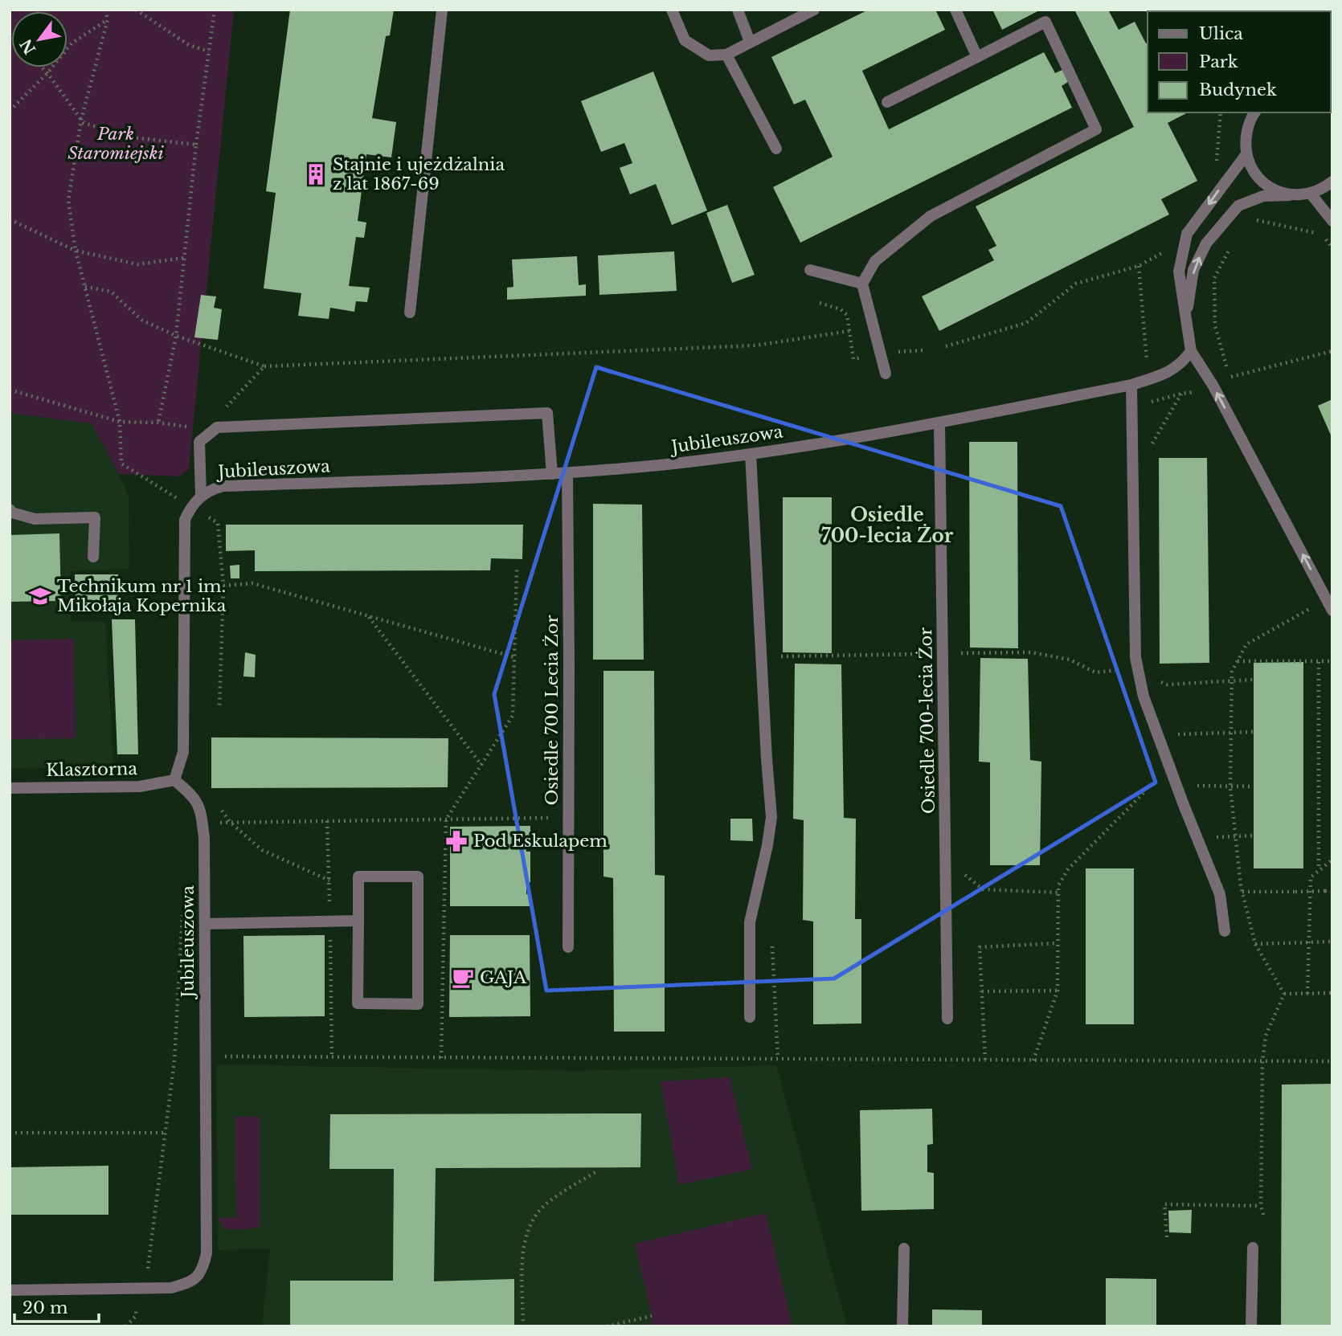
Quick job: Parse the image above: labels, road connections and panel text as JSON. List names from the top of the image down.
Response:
{
  "streets": {
    "street": [
      "Jubileuszowa",
      "Osiedle 700 Lecia Żor",
      "Osiedle 700-lecia Żor",
      "Klasztorna"
    ]
  },
  "crossings": [
    ["Jubileuszowa", "Osiedle 700 Lecia Żor"],
    ["Jubileuszowa", "Osiedle 700-lecia Żor"],
    ["Jubileuszowa", "Klasztorna"]
  ],
  "districts": ["Osiedle 700-lecia Żor"],
  "parks": ["Park Staromiejski"],
  "places": {
    "building": ["Stajnie i ujeżdżalnia z lat 1867-69"],
    "school or university": ["Technikum nr 1 im. Mikołaja Kopernika"],
    "pharmacy": ["Pod Eskulapem"],
    "cafe": ["GAJA"]
  },
  "legend": ["Ulica", "Park", "Budynek"],
  "scale_bar": "20 m",
  "north": "bottom left"
}
